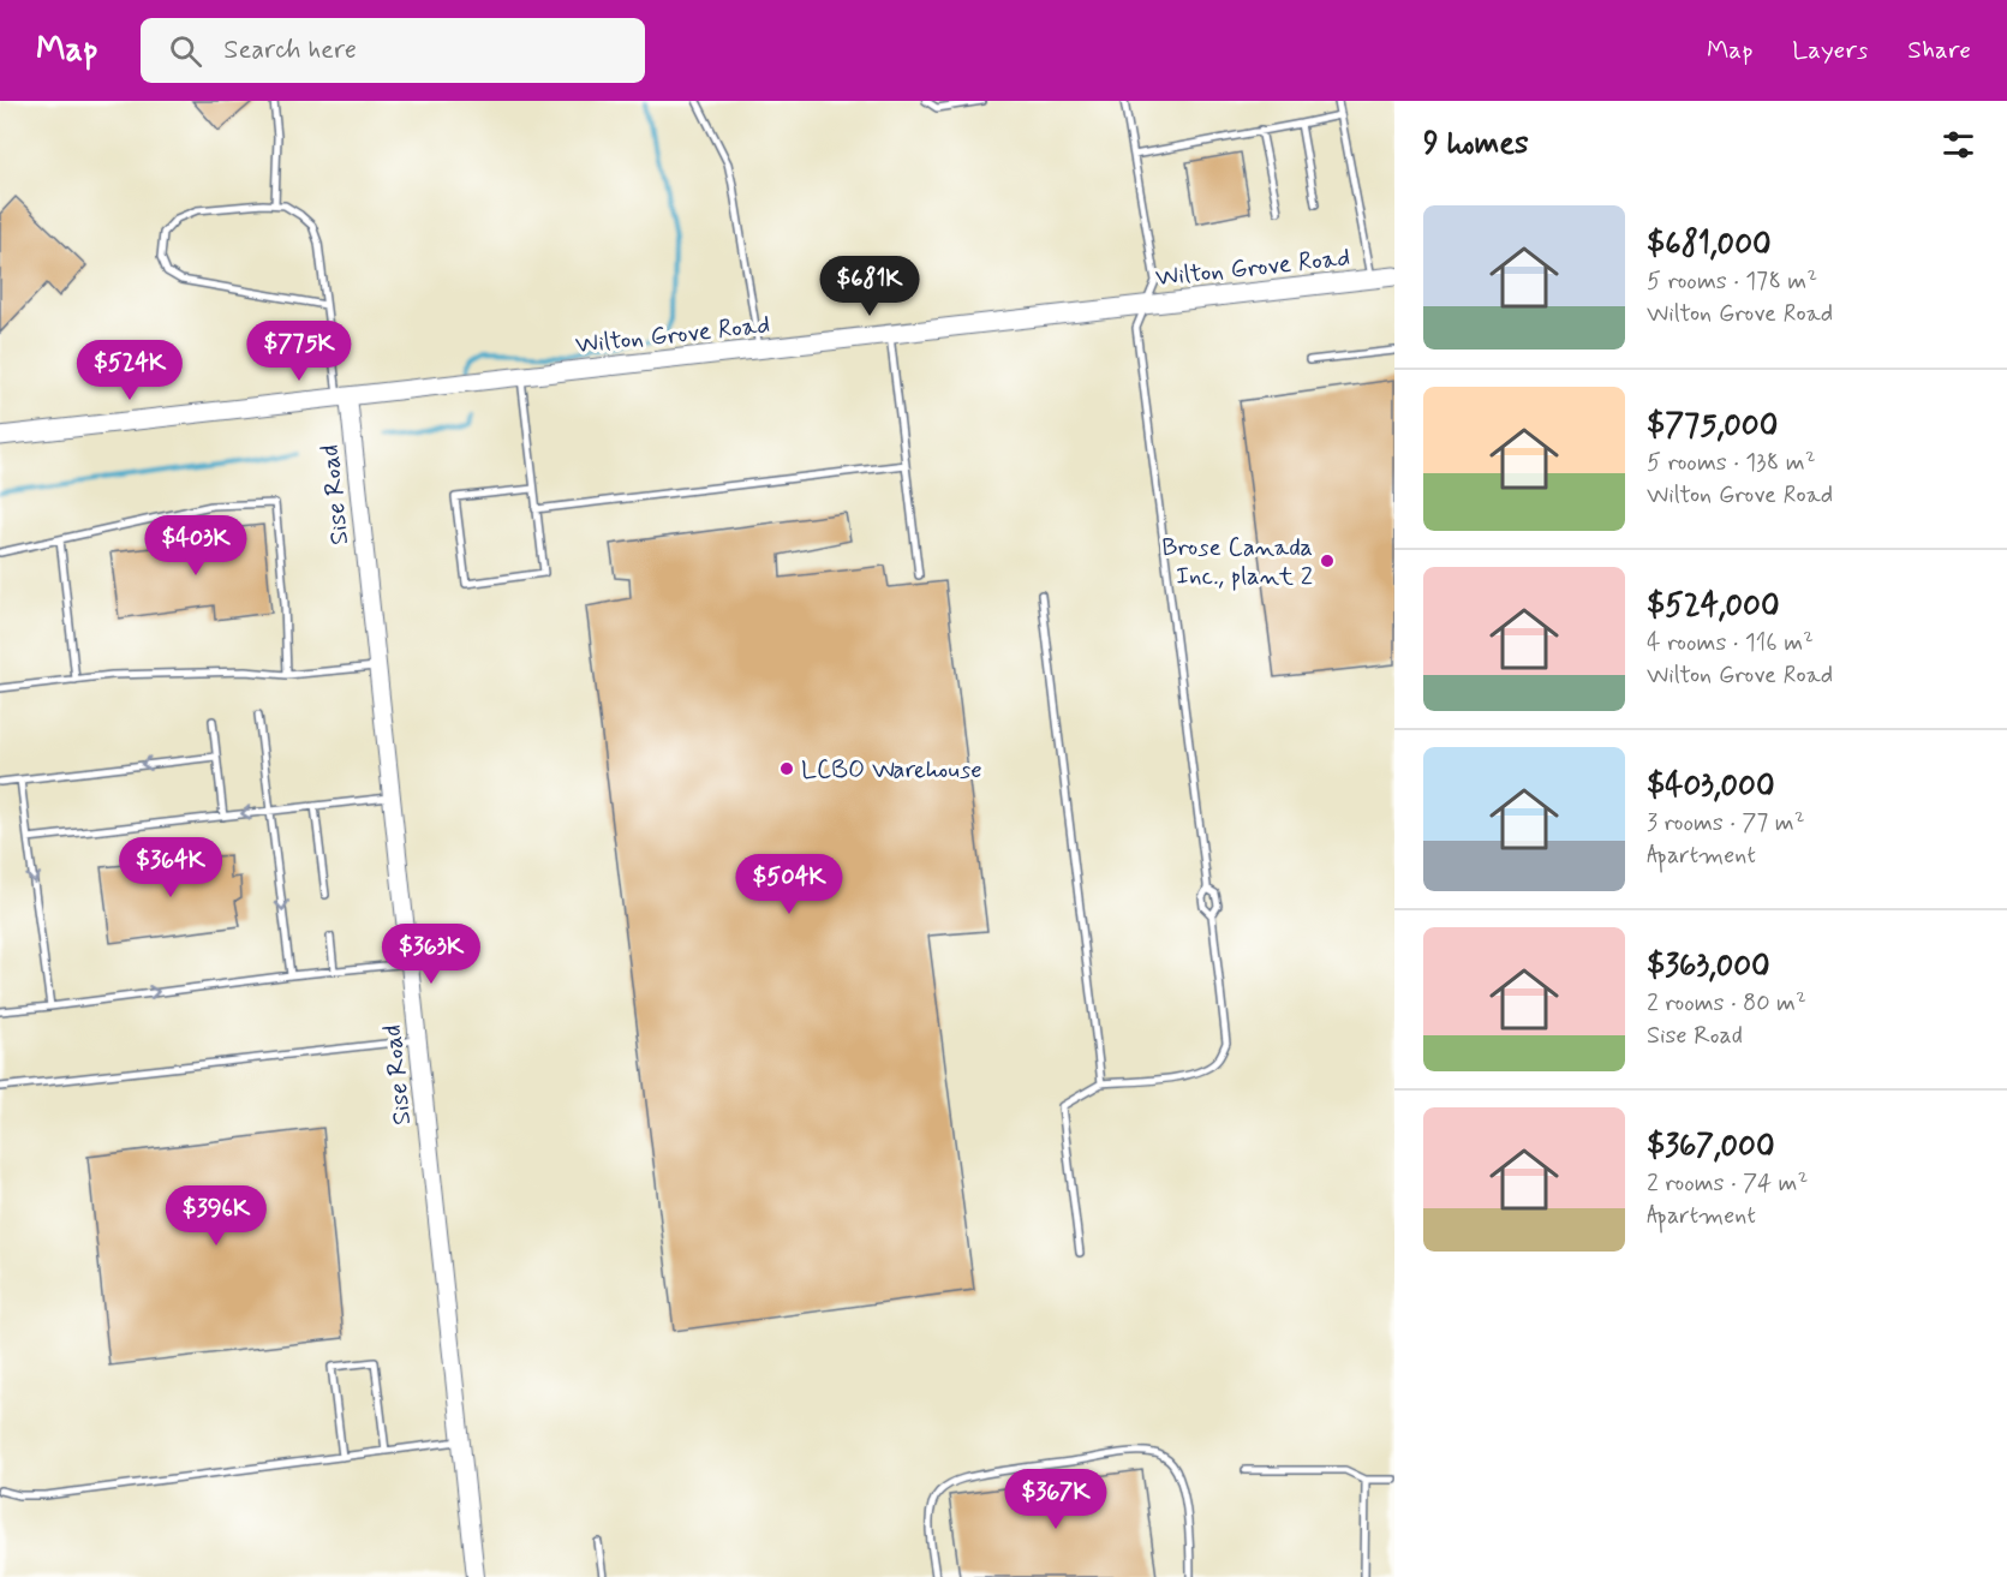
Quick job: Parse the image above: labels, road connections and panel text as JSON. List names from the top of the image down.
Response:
{
  "streets": {
    "main road": ["Wilton Grove Road"],
    "street": ["Sise Road"]
  },
  "crossings": [
    ["Wilton Grove Road", "Sise Road"]
  ],
  "places": ["Brose Canada Inc., plant 2", "LCBO Warehouse"],
  "page": {
    "header": "Map",
    "search": "Search here",
    "nav": ["Map", "Layers", "Share"],
    "heading": "9 homes",
    "list": [
      {
        "name": "$681,000",
        "note": "5 rooms · 178 m² · Wilton Grove Road"
      },
      {
        "name": "$775,000",
        "note": "5 rooms · 138 m² · Wilton Grove Road"
      },
      {
        "name": "$524,000",
        "note": "4 rooms · 116 m² · Wilton Grove Road"
      },
      {
        "name": "$403,000",
        "note": "3 rooms · 77 m² · Apartment"
      },
      {
        "name": "$363,000",
        "note": "2 rooms · 80 m² · Sise Road"
      },
      {
        "name": "$367,000",
        "note": "2 rooms · 74 m² · Apartment"
      }
    ],
    "price": [
      "$681K",
      "$775K",
      "$524K",
      "$403K",
      "$364K",
      "$504K",
      "$363K",
      "$396K",
      "$367K"
    ]
  }
}
